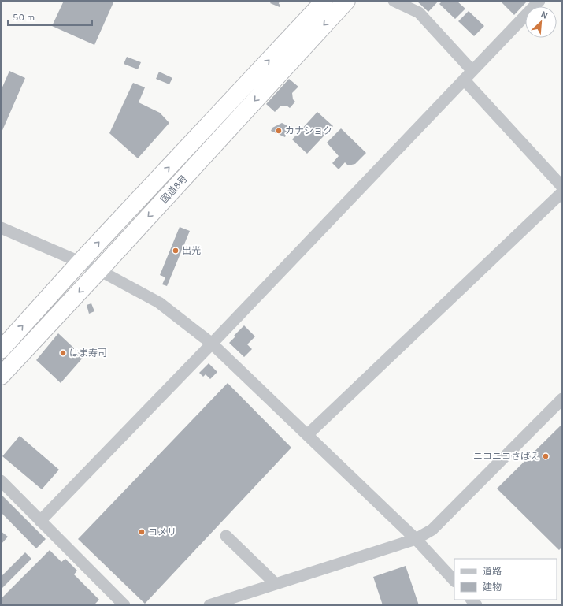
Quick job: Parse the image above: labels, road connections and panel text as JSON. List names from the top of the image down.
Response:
{
  "streets": {
    "highway": ["国道8号"]
  },
  "places": [
    "カナショク",
    "出光",
    "はま寿司",
    "ニコニコさばえ",
    "コメリ"
  ],
  "legend": ["道路", "建物"],
  "scale_bar": "50 m",
  "north": "top right"
}
